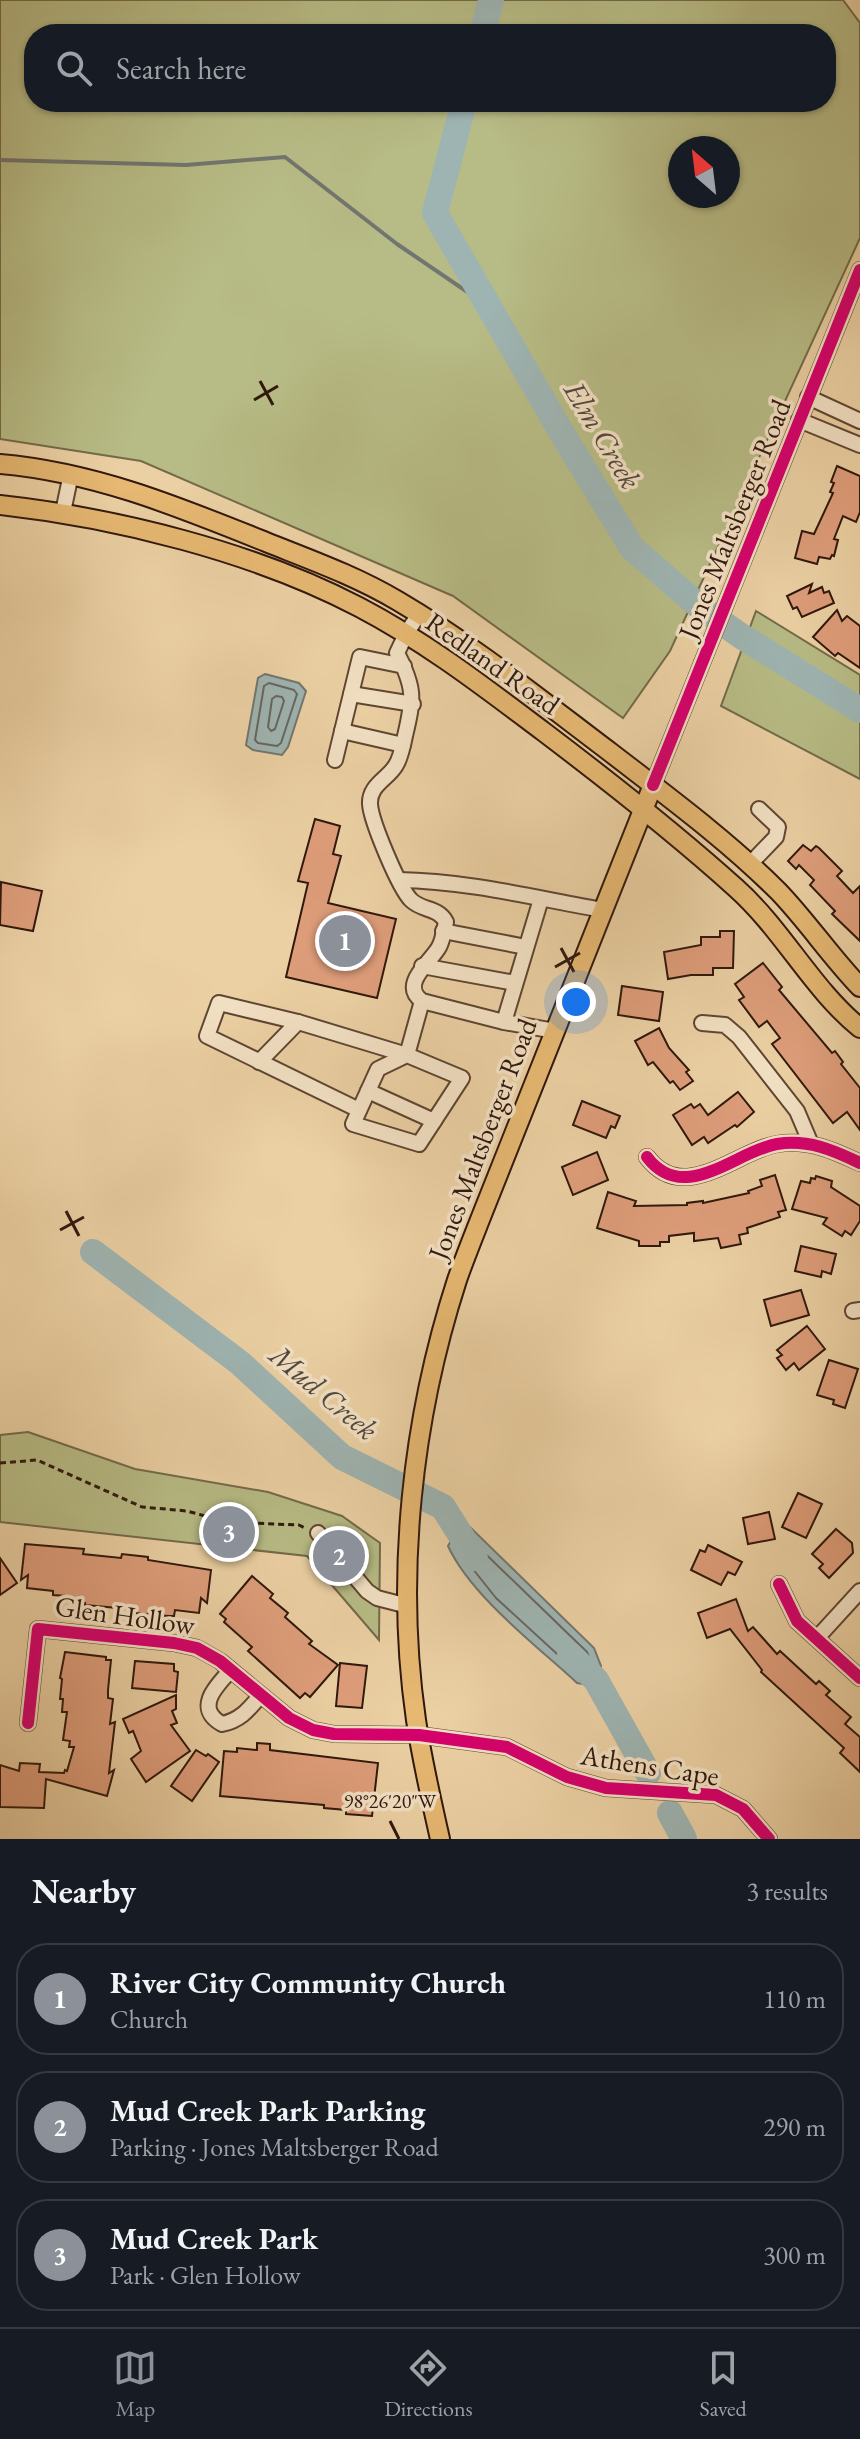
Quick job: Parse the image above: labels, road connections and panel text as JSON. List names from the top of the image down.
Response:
{
  "streets": {
    "main road": ["Jones Maltsberger Road", "Redland Road"],
    "street": ["Glen Hollow", "Athens Cape"]
  },
  "crossings": [
    ["Jones Maltsberger Road", "Redland Road"],
    ["Jones Maltsberger Road", "Glen Hollow"],
    ["Jones Maltsberger Road", "Athens Cape"],
    ["Glen Hollow", "Athens Cape"]
  ],
  "water": ["Elm Creek", "Mud Creek"],
  "north": "top left",
  "page": {
    "search": "Search here",
    "pins": ["1", "3", "2"],
    "heading": ["Nearby", "3 results"],
    "list": [
      {
        "mark": "1",
        "name": "River City Community Church",
        "note": "Church",
        "value": "110 m"
      },
      {
        "mark": "2",
        "name": "Mud Creek Park Parking",
        "note": "Parking · Jones Maltsberger Road",
        "value": "290 m"
      },
      {
        "mark": "3",
        "name": "Mud Creek Park",
        "note": "Park · Glen Hollow",
        "value": "300 m"
      }
    ],
    "nav": ["Map", "Directions", "Saved"]
  },
  "coordinates": ["98°26'20\"W"]
}
